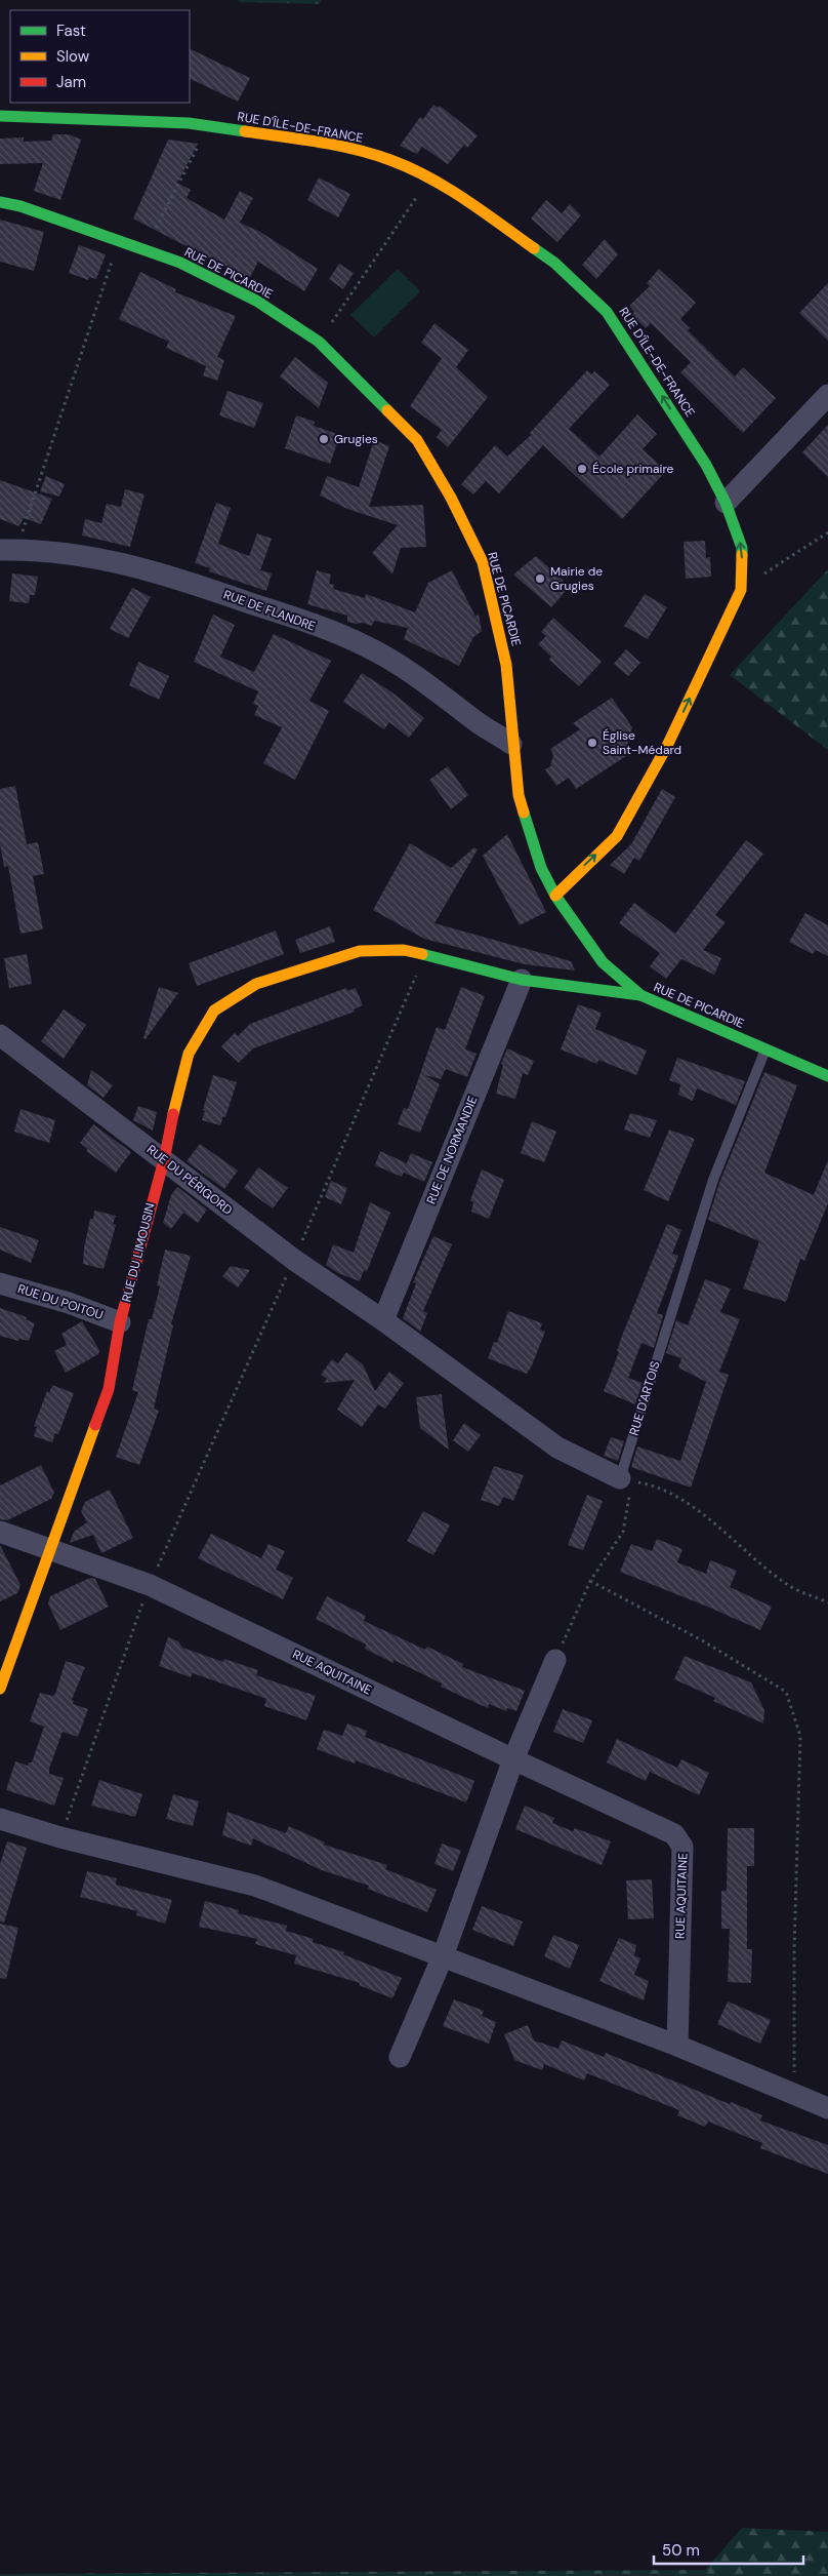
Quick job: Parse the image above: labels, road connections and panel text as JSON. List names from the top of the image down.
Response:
{
  "streets": {
    "street": [
      "RUE D'ÎLE-DE-FRANCE",
      "RUE DE PICARDIE",
      "RUE DE FLANDRE",
      "RUE DE NORMANDIE",
      "RUE DU PÉRIGORD",
      "RUE DU LIMOUSIN",
      "RUE DU POITOU",
      "RUE AQUITAINE"
    ],
    "lane": ["RUE D'ARTOIS"]
  },
  "crossings": [
    ["RUE D'ÎLE-DE-FRANCE", "RUE DE PICARDIE"],
    ["RUE DE PICARDIE", "RUE DE FLANDRE"],
    ["RUE DE PICARDIE", "RUE DU LIMOUSIN"],
    ["RUE DE PICARDIE", "RUE D'ARTOIS"],
    ["RUE DE NORMANDIE", "RUE DU PÉRIGORD"],
    ["RUE DE NORMANDIE", "RUE DU LIMOUSIN"],
    ["RUE DU PÉRIGORD", "RUE DU LIMOUSIN"],
    ["RUE DU LIMOUSIN", "RUE DU POITOU"],
    ["RUE DU LIMOUSIN", "RUE AQUITAINE"]
  ],
  "one_way": ["RUE D'ÎLE-DE-FRANCE"],
  "places": [
    "Grugies",
    "École primaire",
    "Mairie de Grugies",
    "Église Saint-Médard"
  ],
  "legend": ["Fast", "Slow", "Jam"],
  "scale_bar": "50 m"
}
